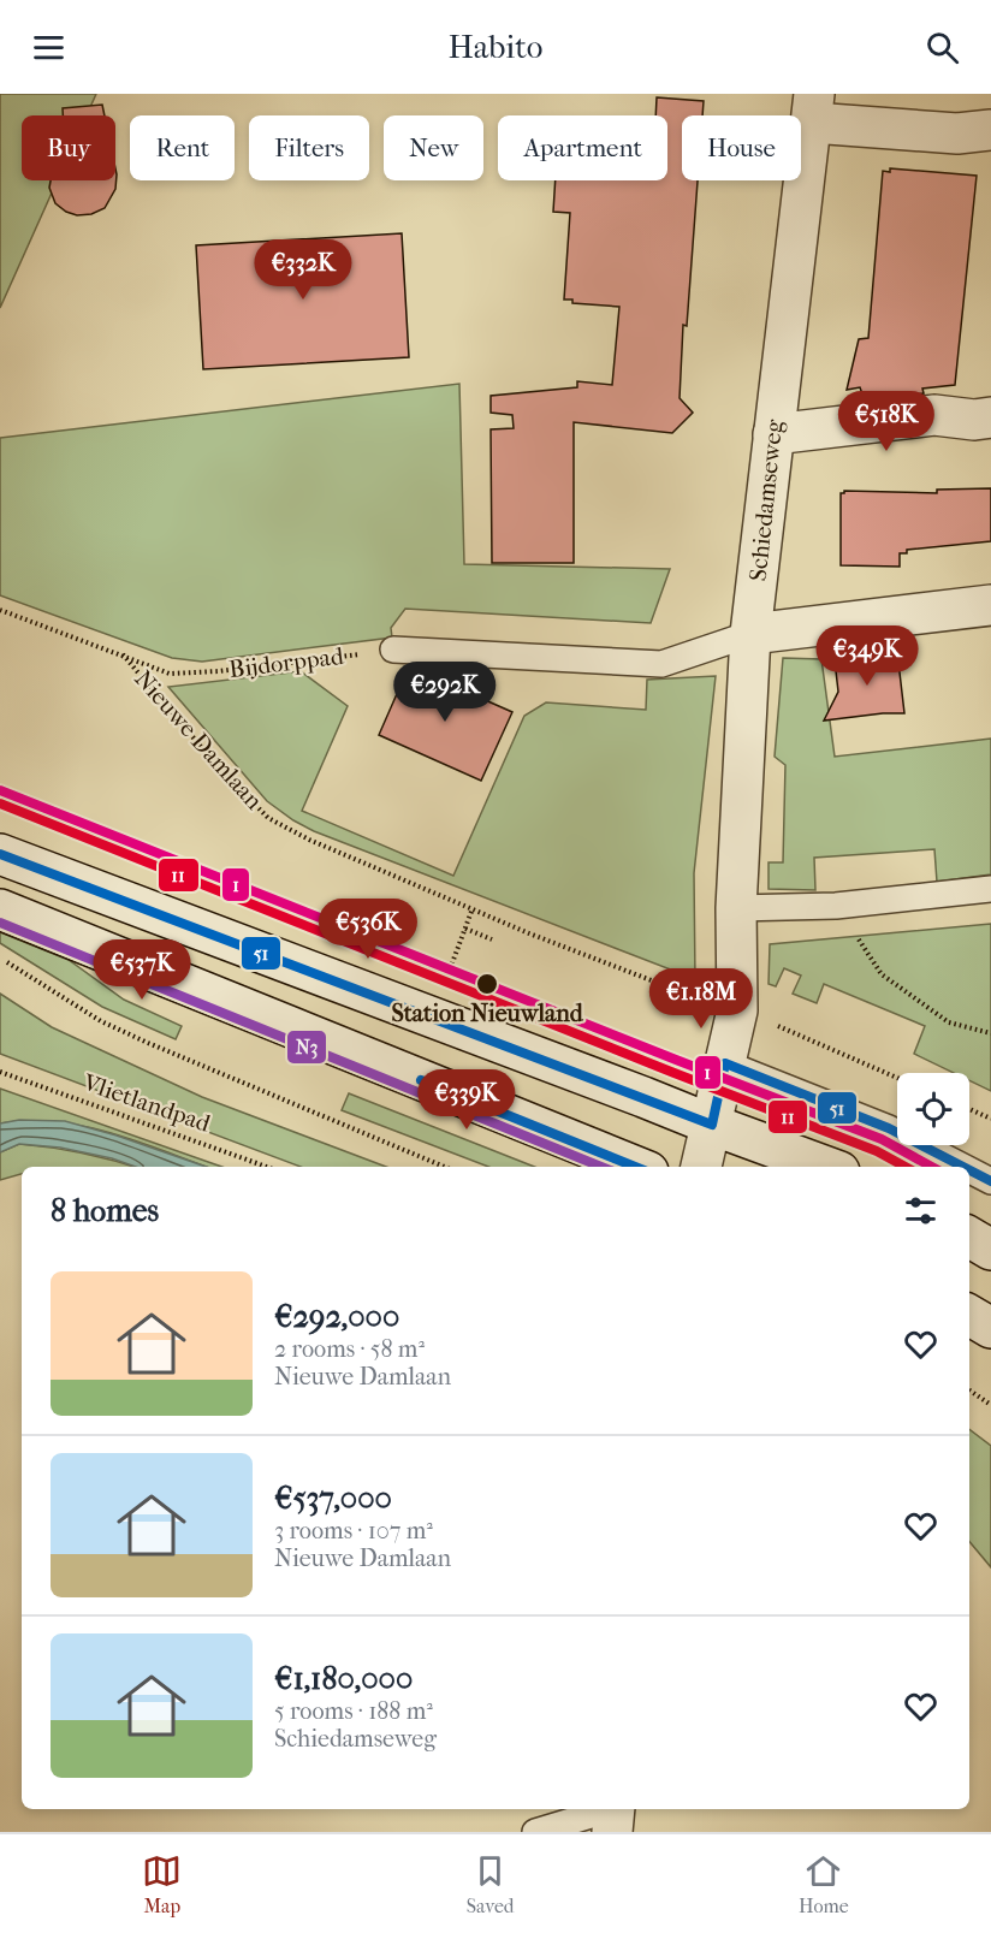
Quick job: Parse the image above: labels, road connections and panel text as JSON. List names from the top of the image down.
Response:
{
  "streets": {
    "street": ["Schiedamseweg"],
    "path": ["Bijdorppad", "Nieuwe Damlaan", "Vlietlandpad"]
  },
  "crossings": [
    ["Schiedamseweg", "Nieuwe Damlaan"],
    ["Bijdorppad", "Nieuwe Damlaan"]
  ],
  "places": ["Station Nieuwland"],
  "lines": [
    "transit line 1",
    "transit line 11",
    "transit line 51",
    "transit line N3"
  ],
  "page": {
    "header": "Habito",
    "chip": [
      "Buy",
      "Rent",
      "Filters",
      "New",
      "Apartment",
      "House"
    ],
    "price": [
      "€332K",
      "€518K",
      "€349K",
      "€292K",
      "€536K",
      "€537K",
      "€1.18M",
      "€339K"
    ],
    "heading": "8 homes",
    "list": [
      {
        "name": "€292,000",
        "note": "2 rooms · 58 m² · Nieuwe Damlaan"
      },
      {
        "name": "€537,000",
        "note": "3 rooms · 107 m² · Nieuwe Damlaan"
      },
      {
        "name": "€1,180,000",
        "note": "5 rooms · 188 m² · Schiedamseweg"
      }
    ],
    "tabs": ["Map", "Saved", "Home"]
  }
}
